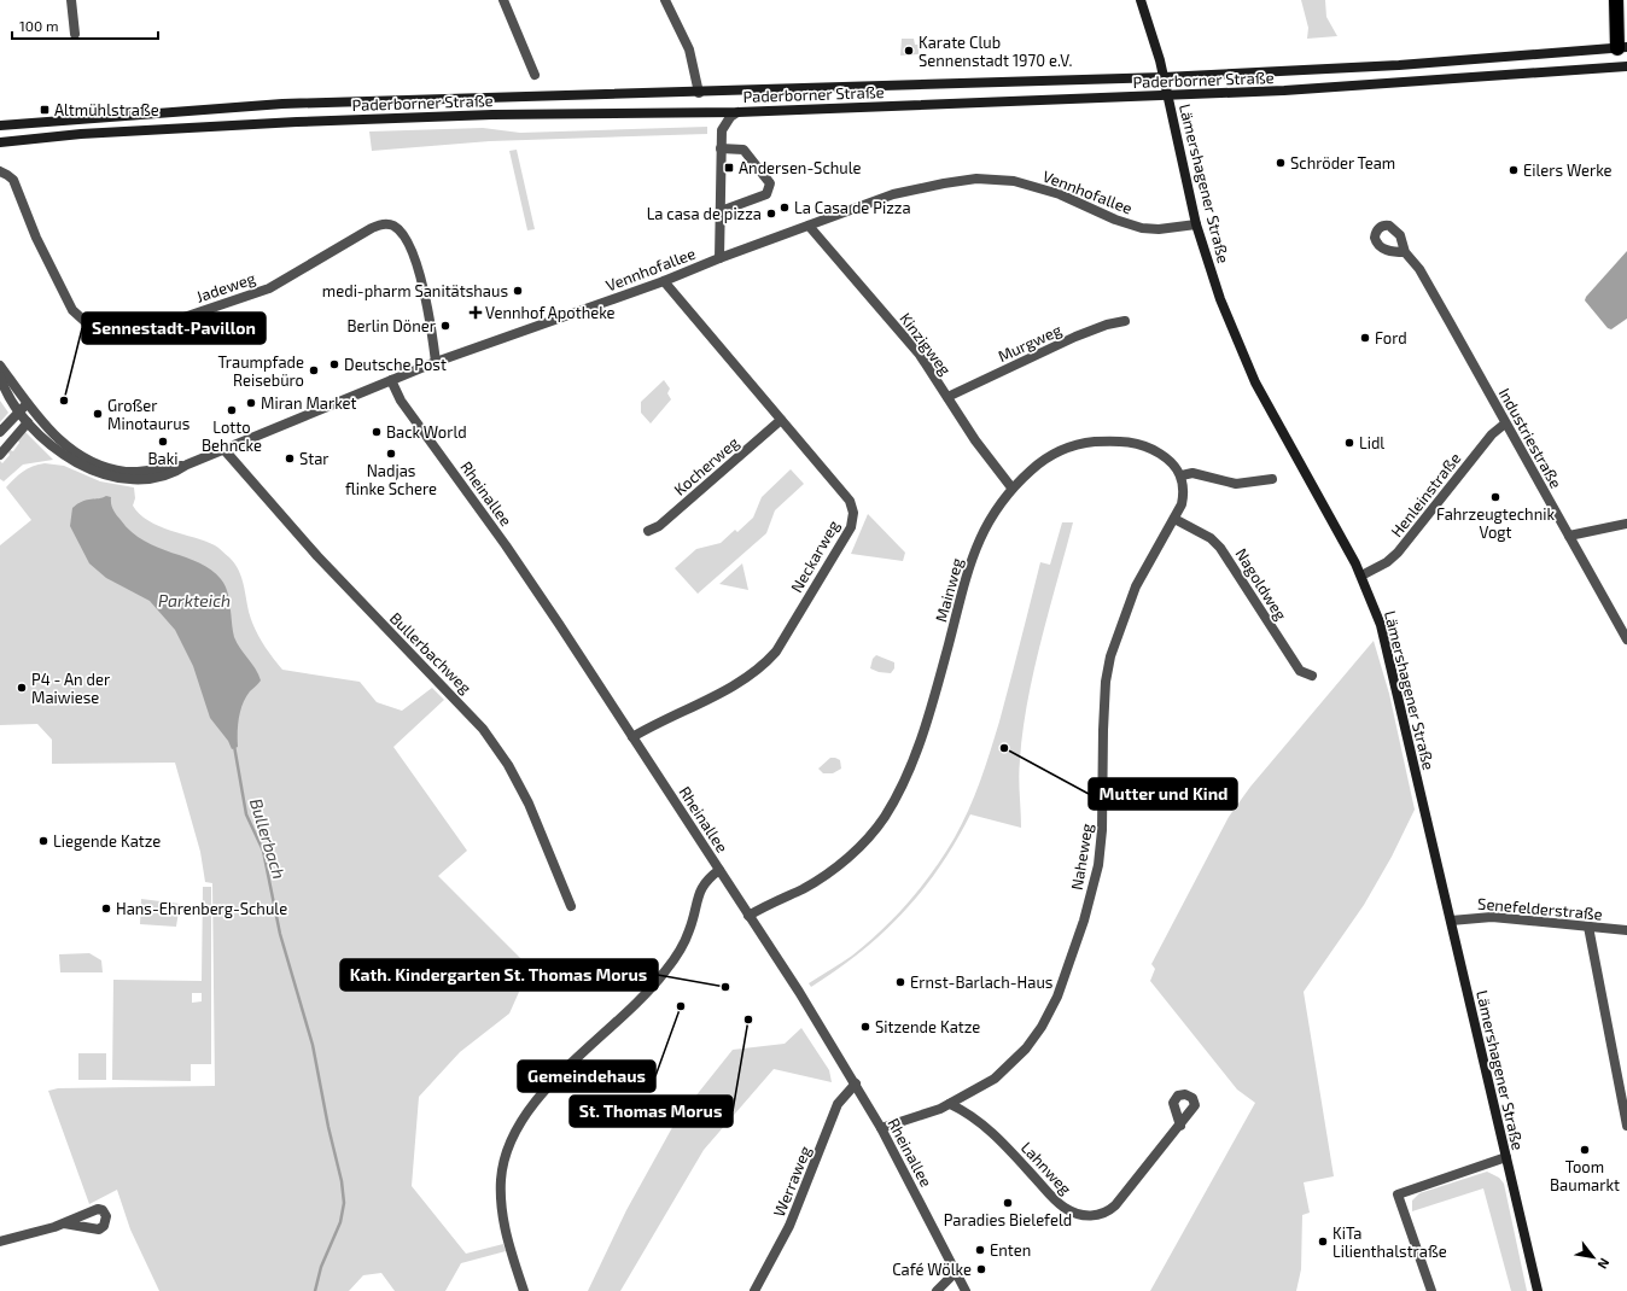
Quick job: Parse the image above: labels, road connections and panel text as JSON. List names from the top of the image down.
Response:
{
  "streets": {
    "main road": ["Paderborner Straße", "Lämershagener Straße"],
    "street": [
      "Vennhofallee",
      "Jadeweg",
      "Murgweg",
      "Kinzigweg",
      "Industriestraße",
      "Kocherweg",
      "Rheinallee",
      "Henleinstraße",
      "Neckarweg",
      "Nagoldweg",
      "Mainweg",
      "Bullerbachweg",
      "Naheweg",
      "Senefelderstraße",
      "Lahnweg",
      "Werraweg"
    ]
  },
  "crossings": [
    ["Paderborner Straße", "Lämershagener Straße"],
    ["Paderborner Straße", "Vennhofallee"],
    ["Lämershagener Straße", "Vennhofallee"],
    ["Lämershagener Straße", "Henleinstraße"],
    ["Lämershagener Straße", "Senefelderstraße"],
    ["Vennhofallee", "Jadeweg"],
    ["Vennhofallee", "Kinzigweg"],
    ["Vennhofallee", "Rheinallee"],
    ["Vennhofallee", "Neckarweg"],
    ["Vennhofallee", "Bullerbachweg"],
    ["Murgweg", "Kinzigweg"],
    ["Kinzigweg", "Mainweg"],
    ["Industriestraße", "Henleinstraße"],
    ["Kocherweg", "Neckarweg"],
    ["Rheinallee", "Neckarweg"],
    ["Rheinallee", "Mainweg"],
    ["Rheinallee", "Naheweg"],
    ["Rheinallee", "Werraweg"],
    ["Nagoldweg", "Naheweg"],
    ["Mainweg", "Naheweg"],
    ["Naheweg", "Lahnweg"]
  ],
  "water": ["Parkteich", "Bullerbach"],
  "places": {
    "other": [
      "Karate Club Sennenstadt 1970 e.V.",
      "Schröder Team",
      "Eilers Werke",
      "La Casa de Pizza",
      "La casa de pizza",
      "medi-pharm Sanitätshaus",
      "Berlin Döner",
      "Ford",
      "Deutsche Post",
      "Traumpfade Reisebüro",
      "Sennestadt-Pavillon",
      "Miran Market",
      "Lotto Behncke",
      "Großer Minotaurus",
      "Back World",
      "Baki",
      "Lidl",
      "Nadjas flinke Schere",
      "Star",
      "Fahrzeugtechnik Vogt",
      "P4 - An der Maiwiese",
      "Mutter und Kind",
      "Liegende Katze",
      "Hans-Ehrenberg-Schule",
      "Ernst-Barlach-Haus",
      "Kath. Kindergarten St. Thomas Morus",
      "Gemeindehaus",
      "St. Thomas Morus",
      "Sitzende Katze",
      "Toom Baumarkt",
      "Paradies Bielefeld",
      "KiTa Lilienthalstraße",
      "Enten",
      "Café Wölke"
    ],
    "transit": ["Altmühlstraße", "Andersen-Schule"],
    "health": ["Vennhof Apotheke"]
  },
  "scale_bar": "100 m",
  "north": "bottom right"
}
